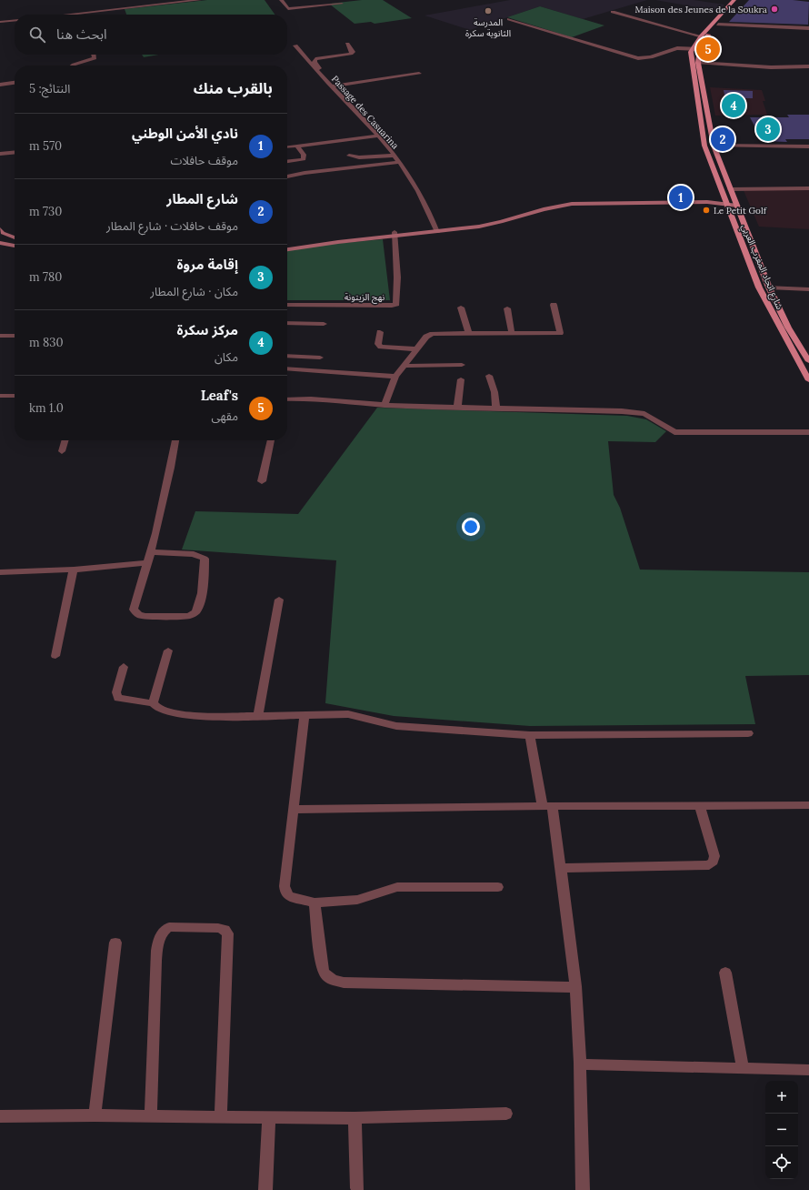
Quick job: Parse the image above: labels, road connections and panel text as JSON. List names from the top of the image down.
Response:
{
  "streets": {
    "main road": ["شارع اتحاد المغرب العربي"],
    "street": ["Passage des Casuarina", "نهج الزيتونة"]
  },
  "places": ["Maison des Jeunes de la Soukra", "المدرسة الثانوية سكرة", "Le Petit Golf"],
  "page": {
    "search": "ابحث هنا",
    "pins": [
      "5",
      "4",
      "3",
      "2",
      "1"
    ],
    "heading": ["بالقرب منك", "النتائج: 5"],
    "list": [
      {
        "mark": "1",
        "name": "نادي الأمن الوطني",
        "note": "موقف حافلات",
        "value": "570 m"
      },
      {
        "mark": "2",
        "name": "شارع المطار",
        "note": "موقف حافلات · شارع المطار",
        "value": "730 m"
      },
      {
        "mark": "3",
        "name": "إقامة مروة",
        "note": "مكان · شارع المطار",
        "value": "780 m"
      },
      {
        "mark": "4",
        "name": "مركز سكرة",
        "note": "مكان",
        "value": "830 m"
      },
      {
        "mark": "5",
        "name": "Leaf's",
        "note": "مقهى",
        "value": "1.0 km"
      }
    ],
    "map_buttons": ["+", "−"]
  }
}
